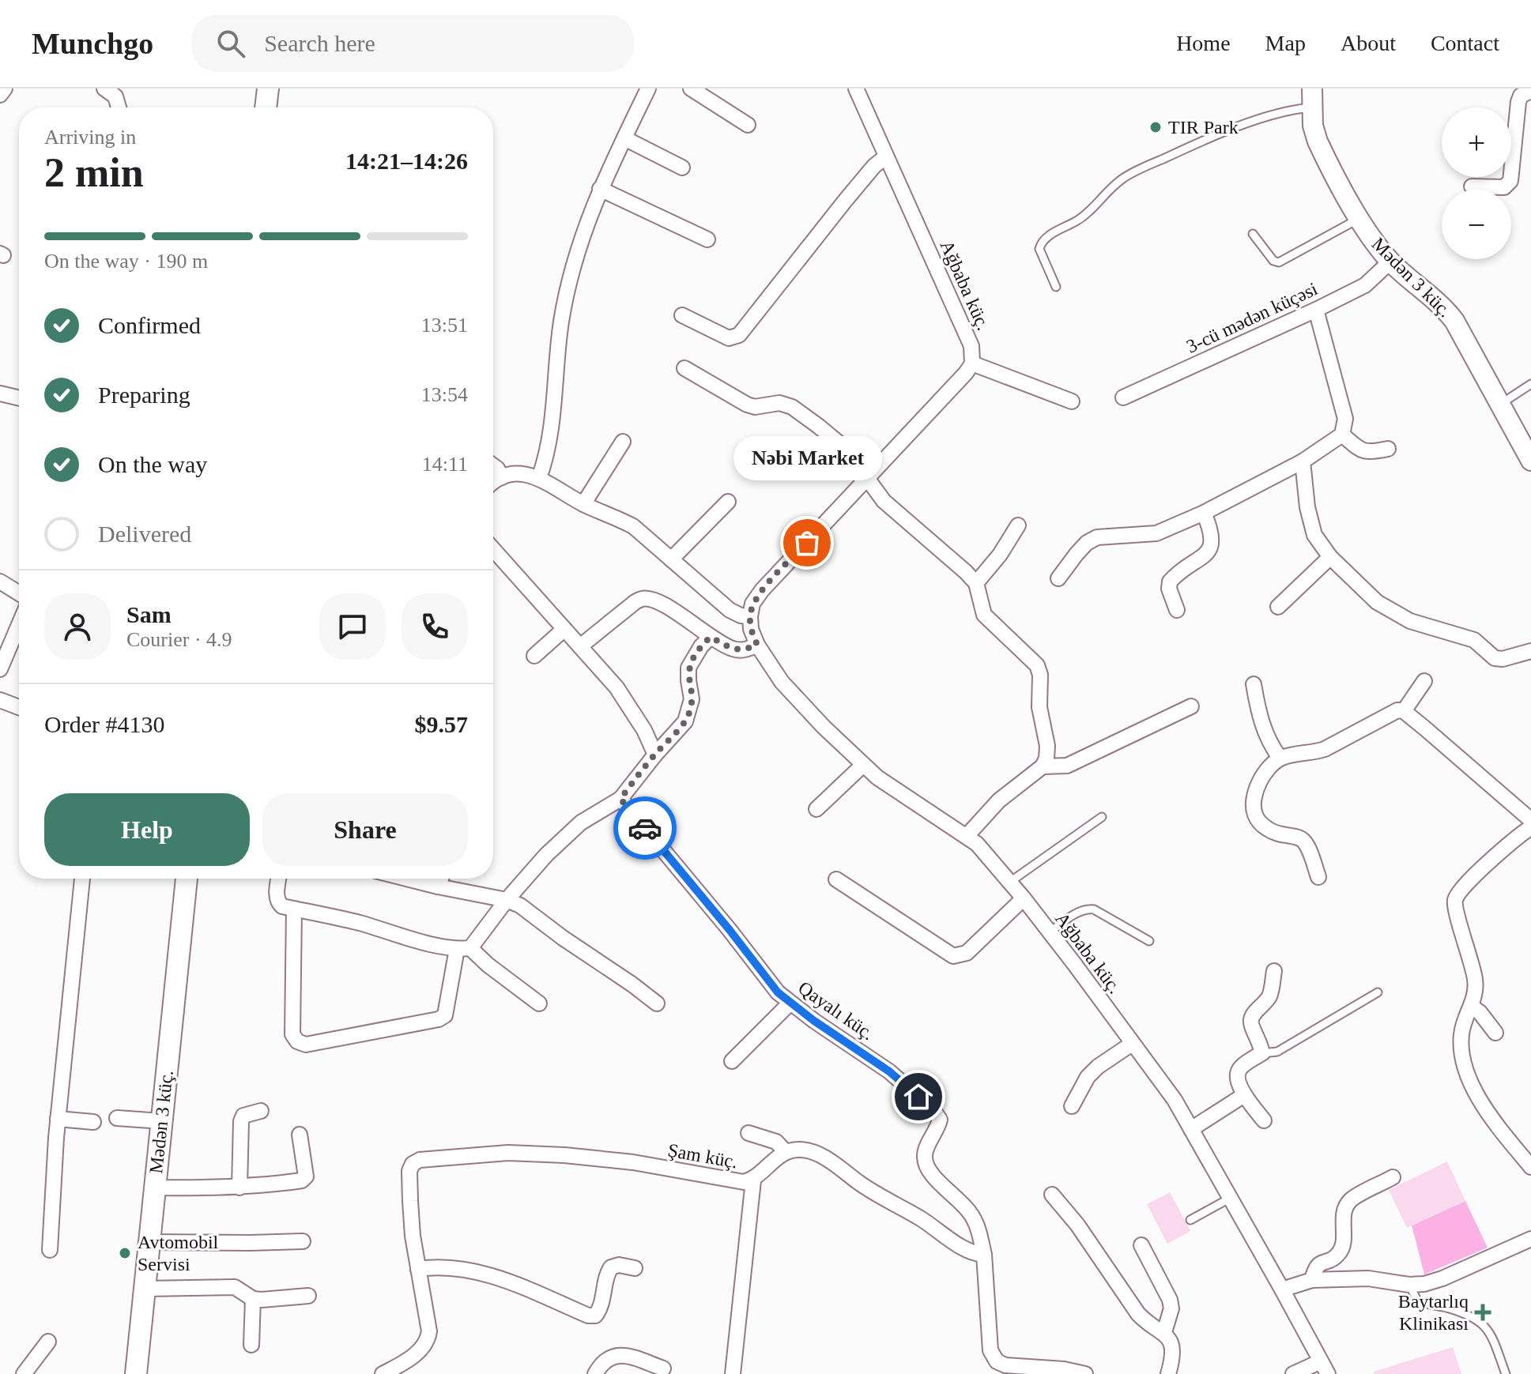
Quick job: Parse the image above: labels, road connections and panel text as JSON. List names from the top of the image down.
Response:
{
  "streets": {
    "main road": ["Mədən 3 küç."],
    "street": [
      "Ağbaba küç.",
      "3-cü mədən küçəsi",
      "Qayalı küç.",
      "Şam küç."
    ]
  },
  "crossings": [
    ["Mədən 3 küç.", "3-cü mədən küçəsi"]
  ],
  "places": {
    "other": ["TIR Park", "Nəbi Market", "Avtomobil Servisi"],
    "health": ["Baytarlıq Klinikası"]
  },
  "page": {
    "header": "Munchgo",
    "search": "Search here",
    "nav": [
      "Home",
      "Map",
      "About",
      "Contact"
    ],
    "map_buttons": ["+", "−"],
    "heading": ["2 min", "Arriving in", "14:21–14:26"],
    "panel": [
      "Sam",
      "Courier · 4.9",
      "Order #4130",
      "$9.57"
    ],
    "bar": "On the way · 190 m",
    "list": [
      ["Confirmed", "13:51"],
      ["Preparing", "13:54"],
      ["On the way", "14:11"],
      "Delivered"
    ],
    "bubble": "Nəbi Market",
    "buttons": ["Help", "Share"]
  }
}
